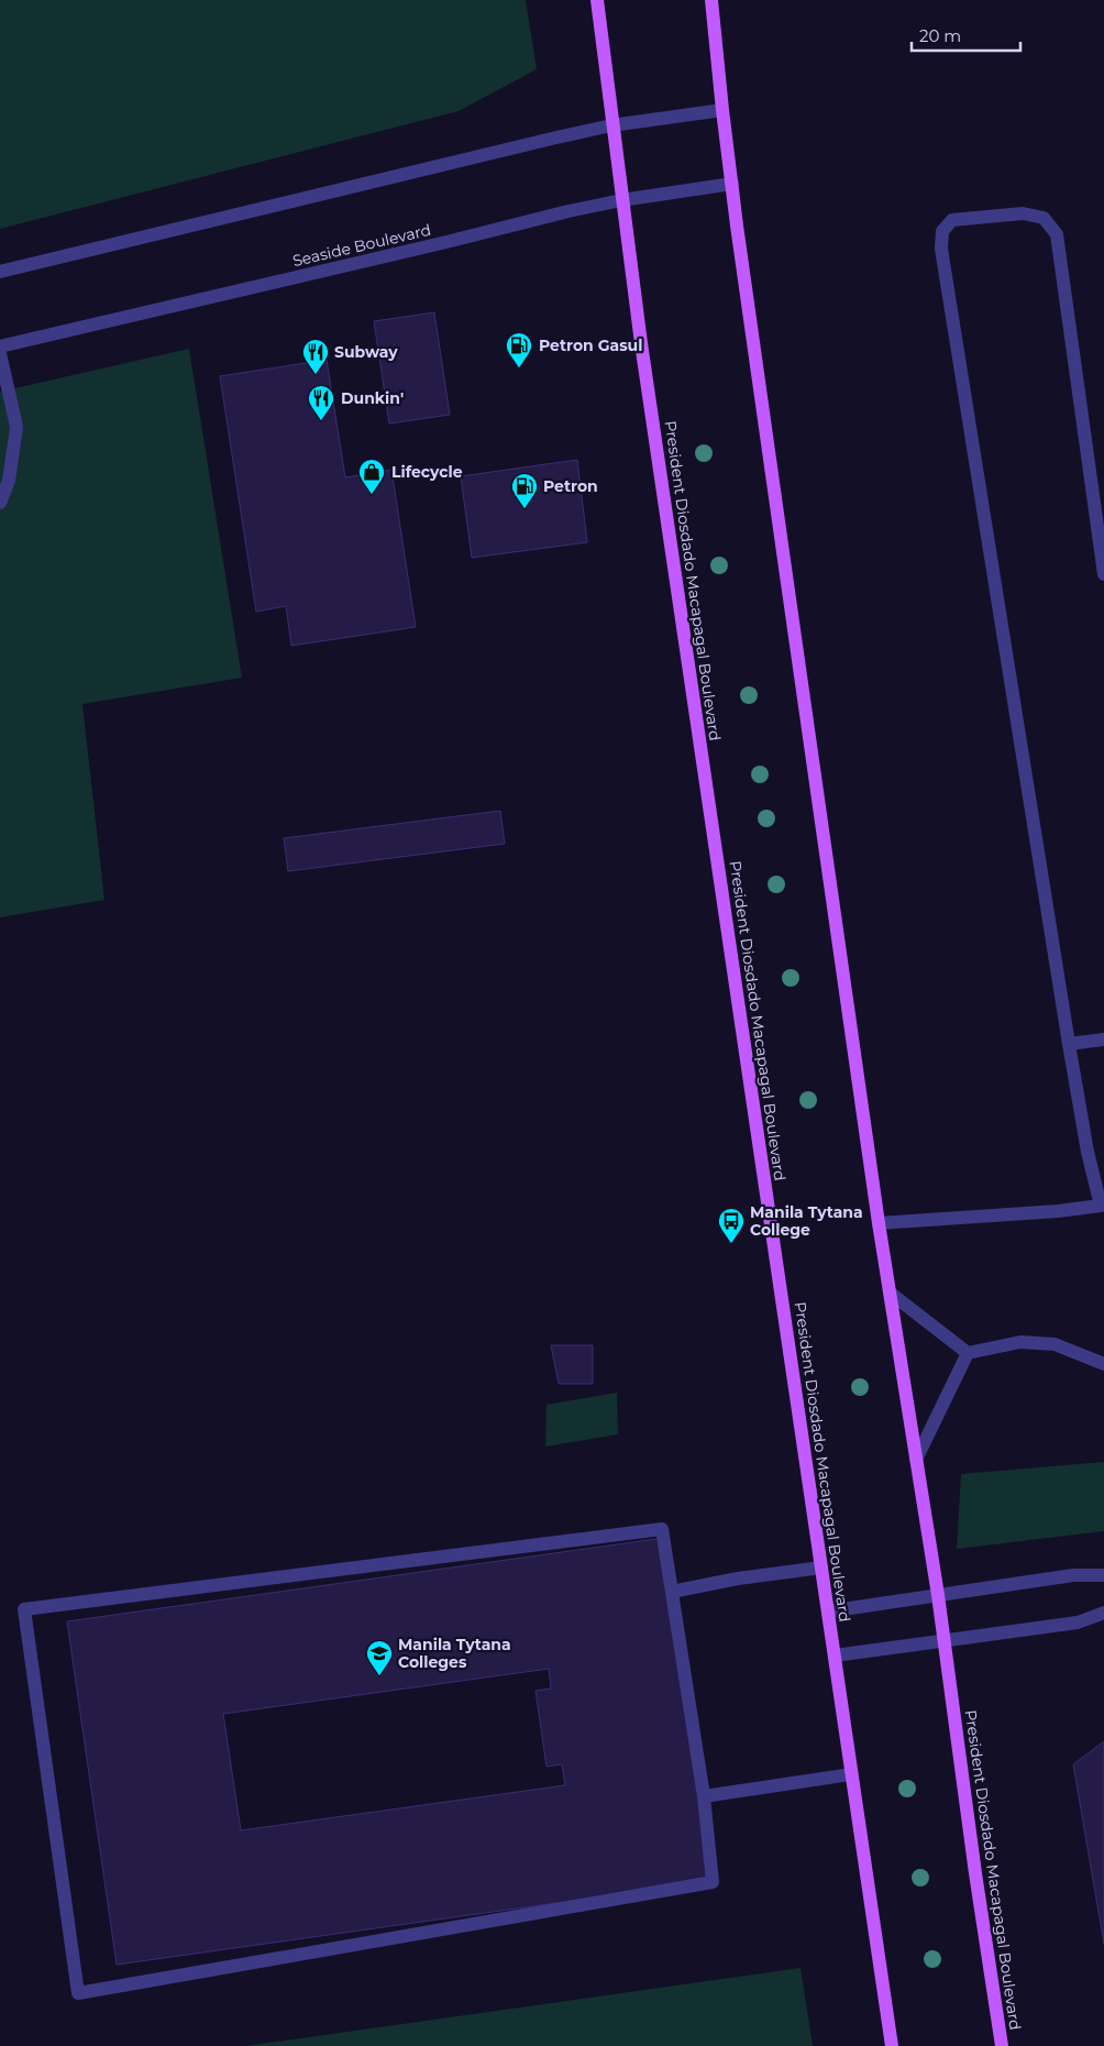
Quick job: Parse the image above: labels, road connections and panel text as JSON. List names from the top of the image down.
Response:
{
  "streets": {
    "main road": ["President Diosdado Macapagal Boulevard"],
    "street": ["Seaside Boulevard"]
  },
  "crossings": [
    ["Seaside Boulevard", "President Diosdado Macapagal Boulevard"]
  ],
  "places": {
    "fuel station": ["Petron Gasul", "Petron"],
    "restaurant": ["Subway", "Dunkin'"],
    "shop": ["Lifecycle"],
    "bus stop": ["Manila Tytana College"],
    "school or university": ["Manila Tytana Colleges"]
  },
  "scale_bar": "20 m"
}
